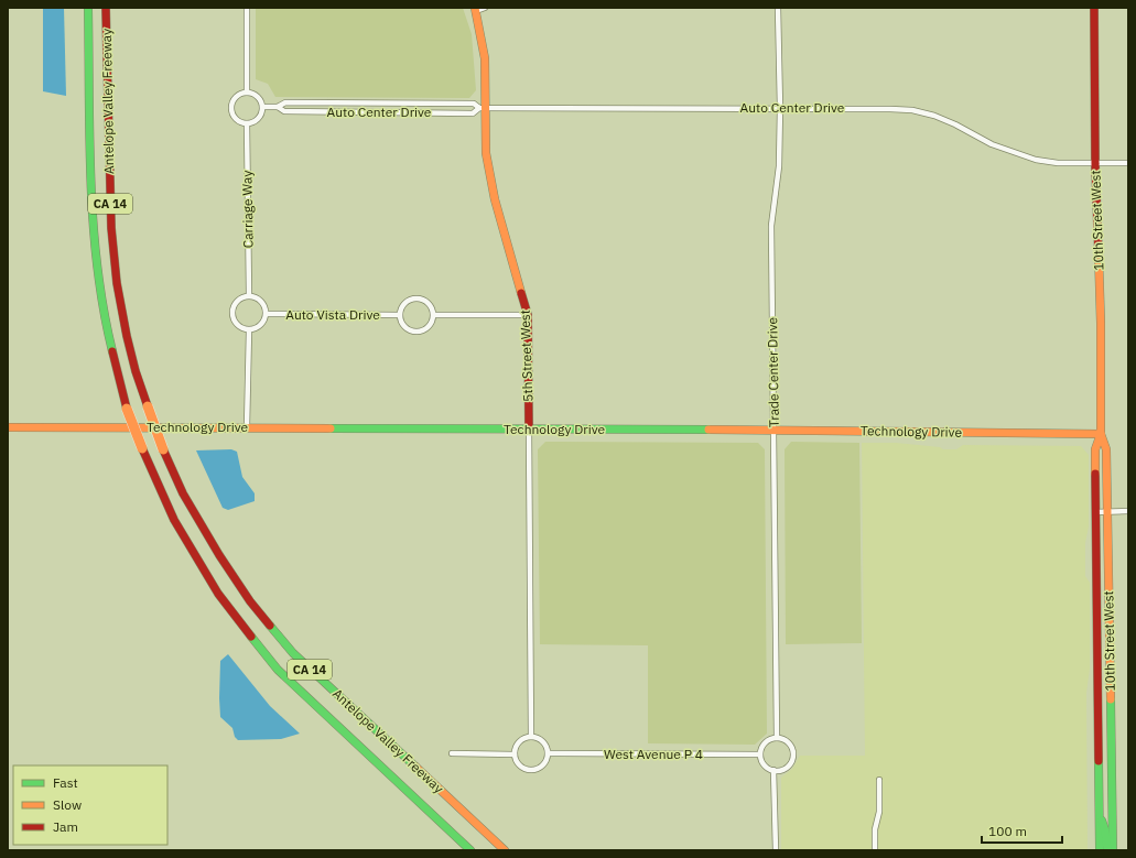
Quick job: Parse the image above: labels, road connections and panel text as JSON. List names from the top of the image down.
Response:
{
  "streets": {
    "main road": [
      "Antelope Valley Freeway",
      "CA 14",
      "10th Street West",
      "5th Street West",
      "Technology Drive"
    ],
    "street": [
      "Auto Center Drive",
      "Carriage Way",
      "Auto Vista Drive",
      "Trade Center Drive",
      "West Avenue P 4"
    ]
  },
  "crossings": [
    ["Auto Center Drive", "Carriage Way"],
    ["Auto Center Drive", "10th Street West"],
    ["Auto Center Drive", "5th Street West"],
    ["Auto Center Drive", "Trade Center Drive"],
    ["Carriage Way", "Auto Vista Drive"],
    ["10th Street West", "Technology Drive"],
    ["5th Street West", "Technology Drive"],
    ["5th Street West", "West Avenue P 4"],
    ["Trade Center Drive", "Technology Drive"],
    ["Trade Center Drive", "West Avenue P 4"]
  ],
  "legend": ["Fast", "Slow", "Jam"],
  "scale_bar": "100 m"
}
